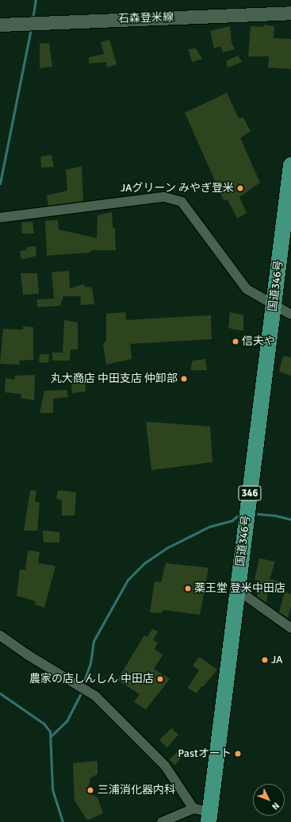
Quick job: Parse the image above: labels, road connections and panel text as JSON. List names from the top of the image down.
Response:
{
  "streets": {
    "highway": ["国道346号", "346"],
    "main road": ["石森登米線"]
  },
  "places": [
    "JAグリーン みやぎ登米",
    "信夫や",
    "丸大商店 中田支店 仲卸部",
    "薬王堂 登米中田店",
    "JA",
    "農家の店しんしん 中田店",
    "Pastオート",
    "三浦消化器内科"
  ],
  "north": "bottom right"
}
